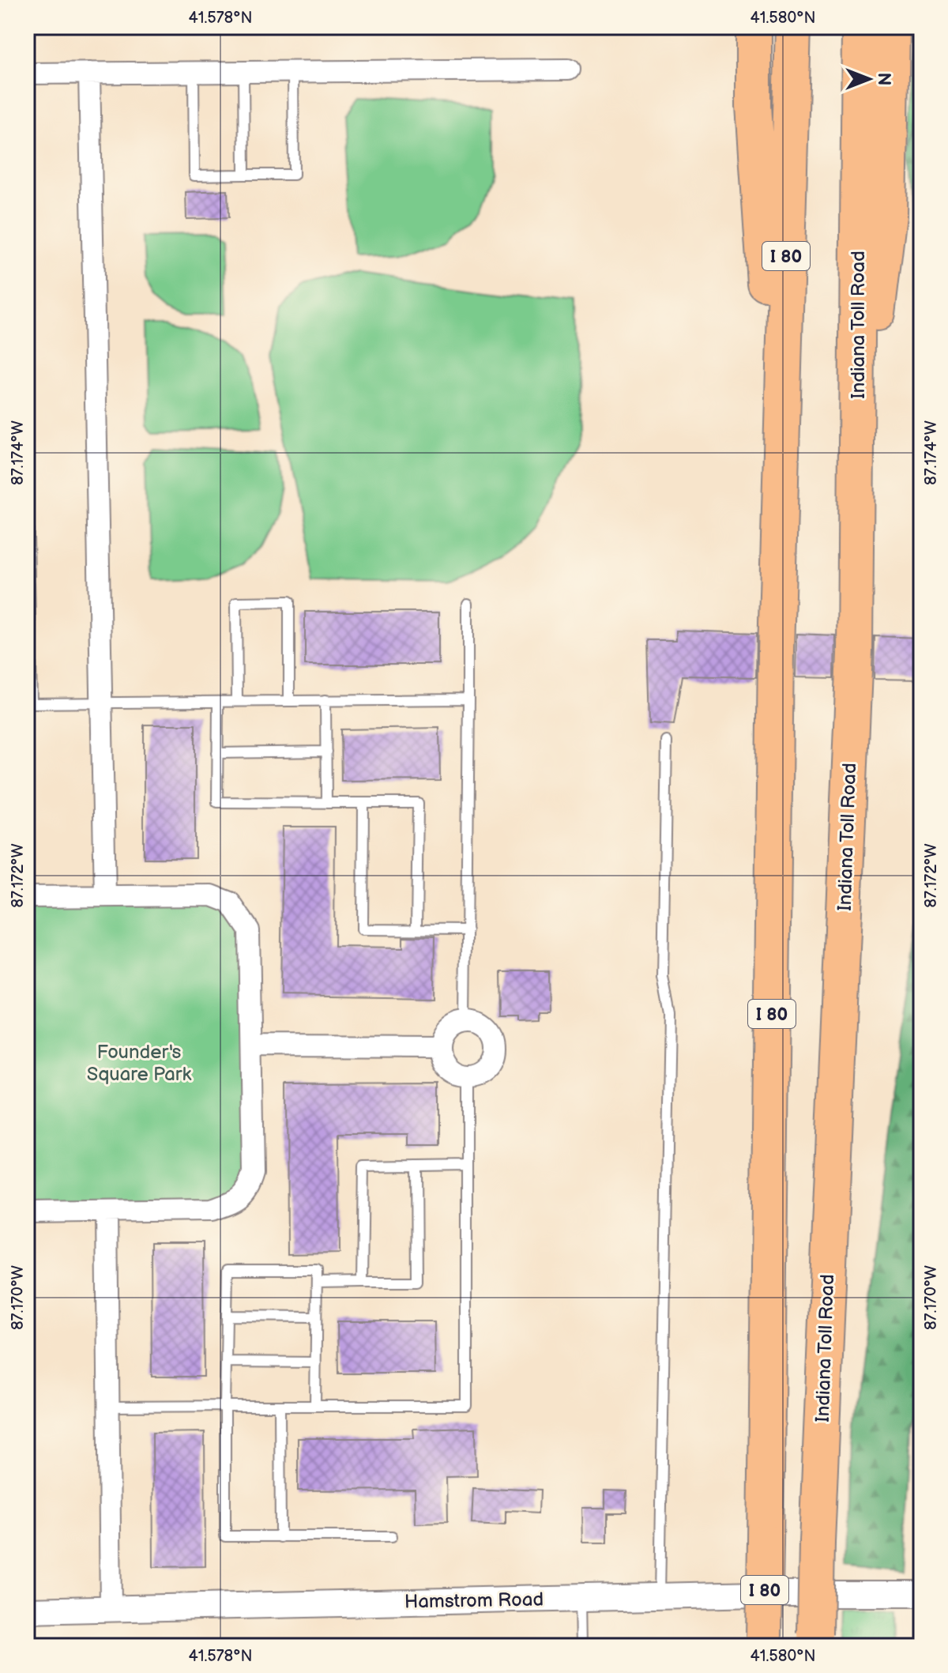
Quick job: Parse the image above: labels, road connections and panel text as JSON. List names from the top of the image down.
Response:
{
  "streets": {
    "highway": ["I 80", "Indiana Toll Road"],
    "street": ["Hamstrom Road"]
  },
  "parks": ["Founder's Square Park"],
  "north": "right",
  "coordinates": [
    "41.578°N",
    "41.580°N",
    "87.174°W",
    "87.172°W",
    "87.170°W"
  ]
}
